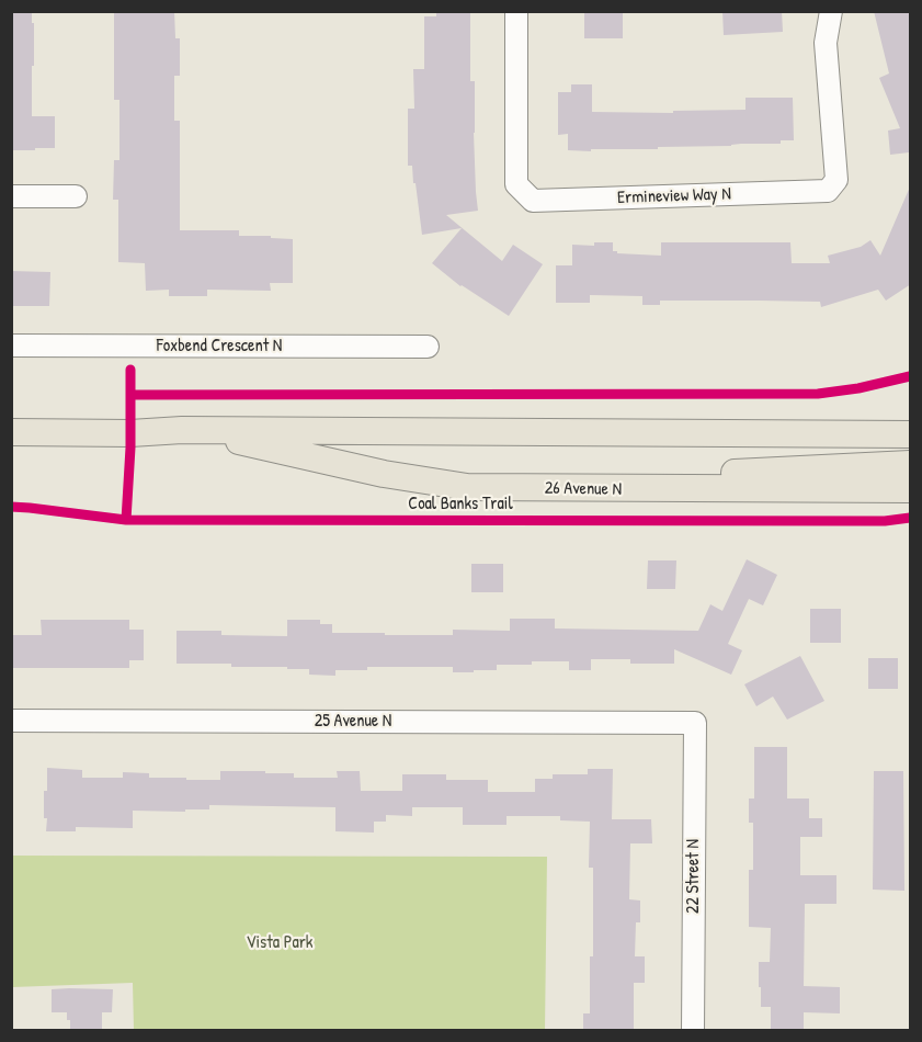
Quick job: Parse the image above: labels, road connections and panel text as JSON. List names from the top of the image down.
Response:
{
  "streets": {
    "main road": ["26 Avenue N"],
    "street": [
      "Ermineview Way N",
      "Foxbend Crescent N",
      "25 Avenue N",
      "22 Street N"
    ],
    "cycle path": ["Coal Banks Trail"]
  },
  "crossings": [
    ["25 Avenue N", "22 Street N"]
  ],
  "parks": ["Vista Park"]
}
